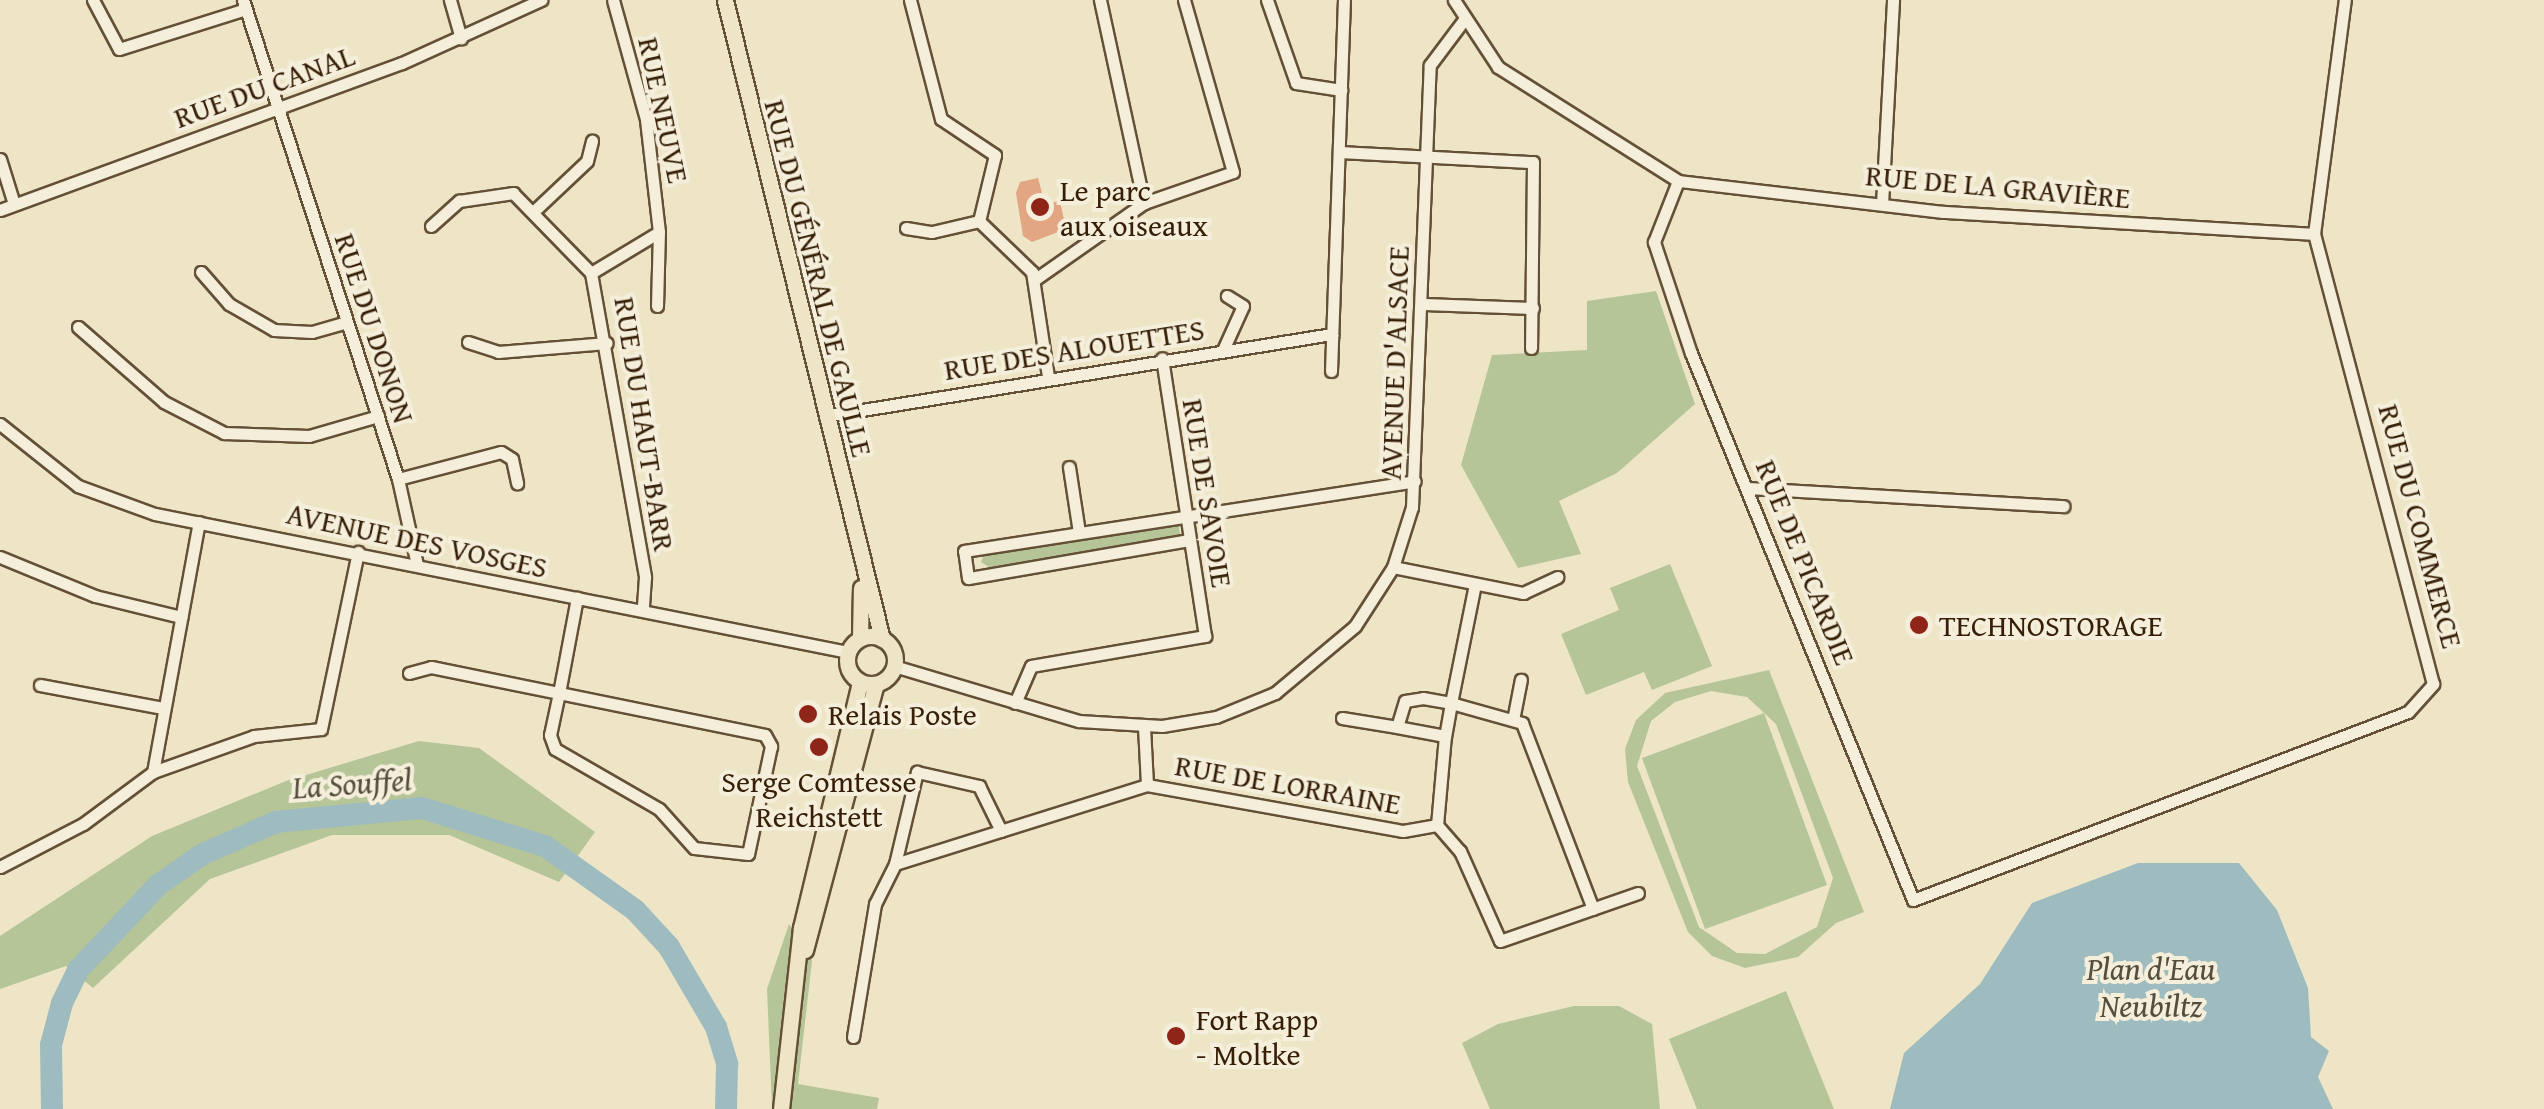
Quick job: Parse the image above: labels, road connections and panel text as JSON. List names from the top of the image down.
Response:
{
  "streets": {
    "main road": ["RUE DU GÉNÉRAL DE GAULLE"],
    "street": [
      "RUE DU CANAL",
      "RUE NEUVE",
      "RUE DE LA GRAVIÈRE",
      "RUE DU DONON",
      "RUE DES ALOUETTES",
      "AVENUE D'ALSACE",
      "RUE DU HAUT-BARR",
      "RUE DE SAVOIE",
      "RUE DU COMMERCE",
      "AVENUE DES VOSGES",
      "RUE DE PICARDIE",
      "RUE DE LORRAINE"
    ]
  },
  "crossings": [
    ["RUE DU CANAL", "RUE DU DONON"],
    ["RUE DE LA GRAVIÈRE", "AVENUE D'ALSACE"],
    ["RUE DE LA GRAVIÈRE", "RUE DU COMMERCE"],
    ["RUE DE LA GRAVIÈRE", "RUE DE PICARDIE"],
    ["RUE DU GÉNÉRAL DE GAULLE", "RUE DES ALOUETTES"],
    ["RUE DU GÉNÉRAL DE GAULLE", "AVENUE D'ALSACE"],
    ["RUE DU DONON", "AVENUE DES VOSGES"],
    ["RUE DES ALOUETTES", "RUE DE SAVOIE"],
    ["AVENUE D'ALSACE", "RUE DE SAVOIE"],
    ["AVENUE D'ALSACE", "RUE DE LORRAINE"],
    ["RUE DU HAUT-BARR", "AVENUE DES VOSGES"],
    ["RUE DU COMMERCE", "RUE DE PICARDIE"]
  ],
  "water": ["La Souffel", "Plan d'Eau Neubiltz"],
  "places": [
    "Le parc aux oiseaux",
    "TECHNOSTORAGE",
    "Relais Poste",
    "Serge Comtesse Reichstett",
    "Fort Rapp - Moltke"
  ]
}
